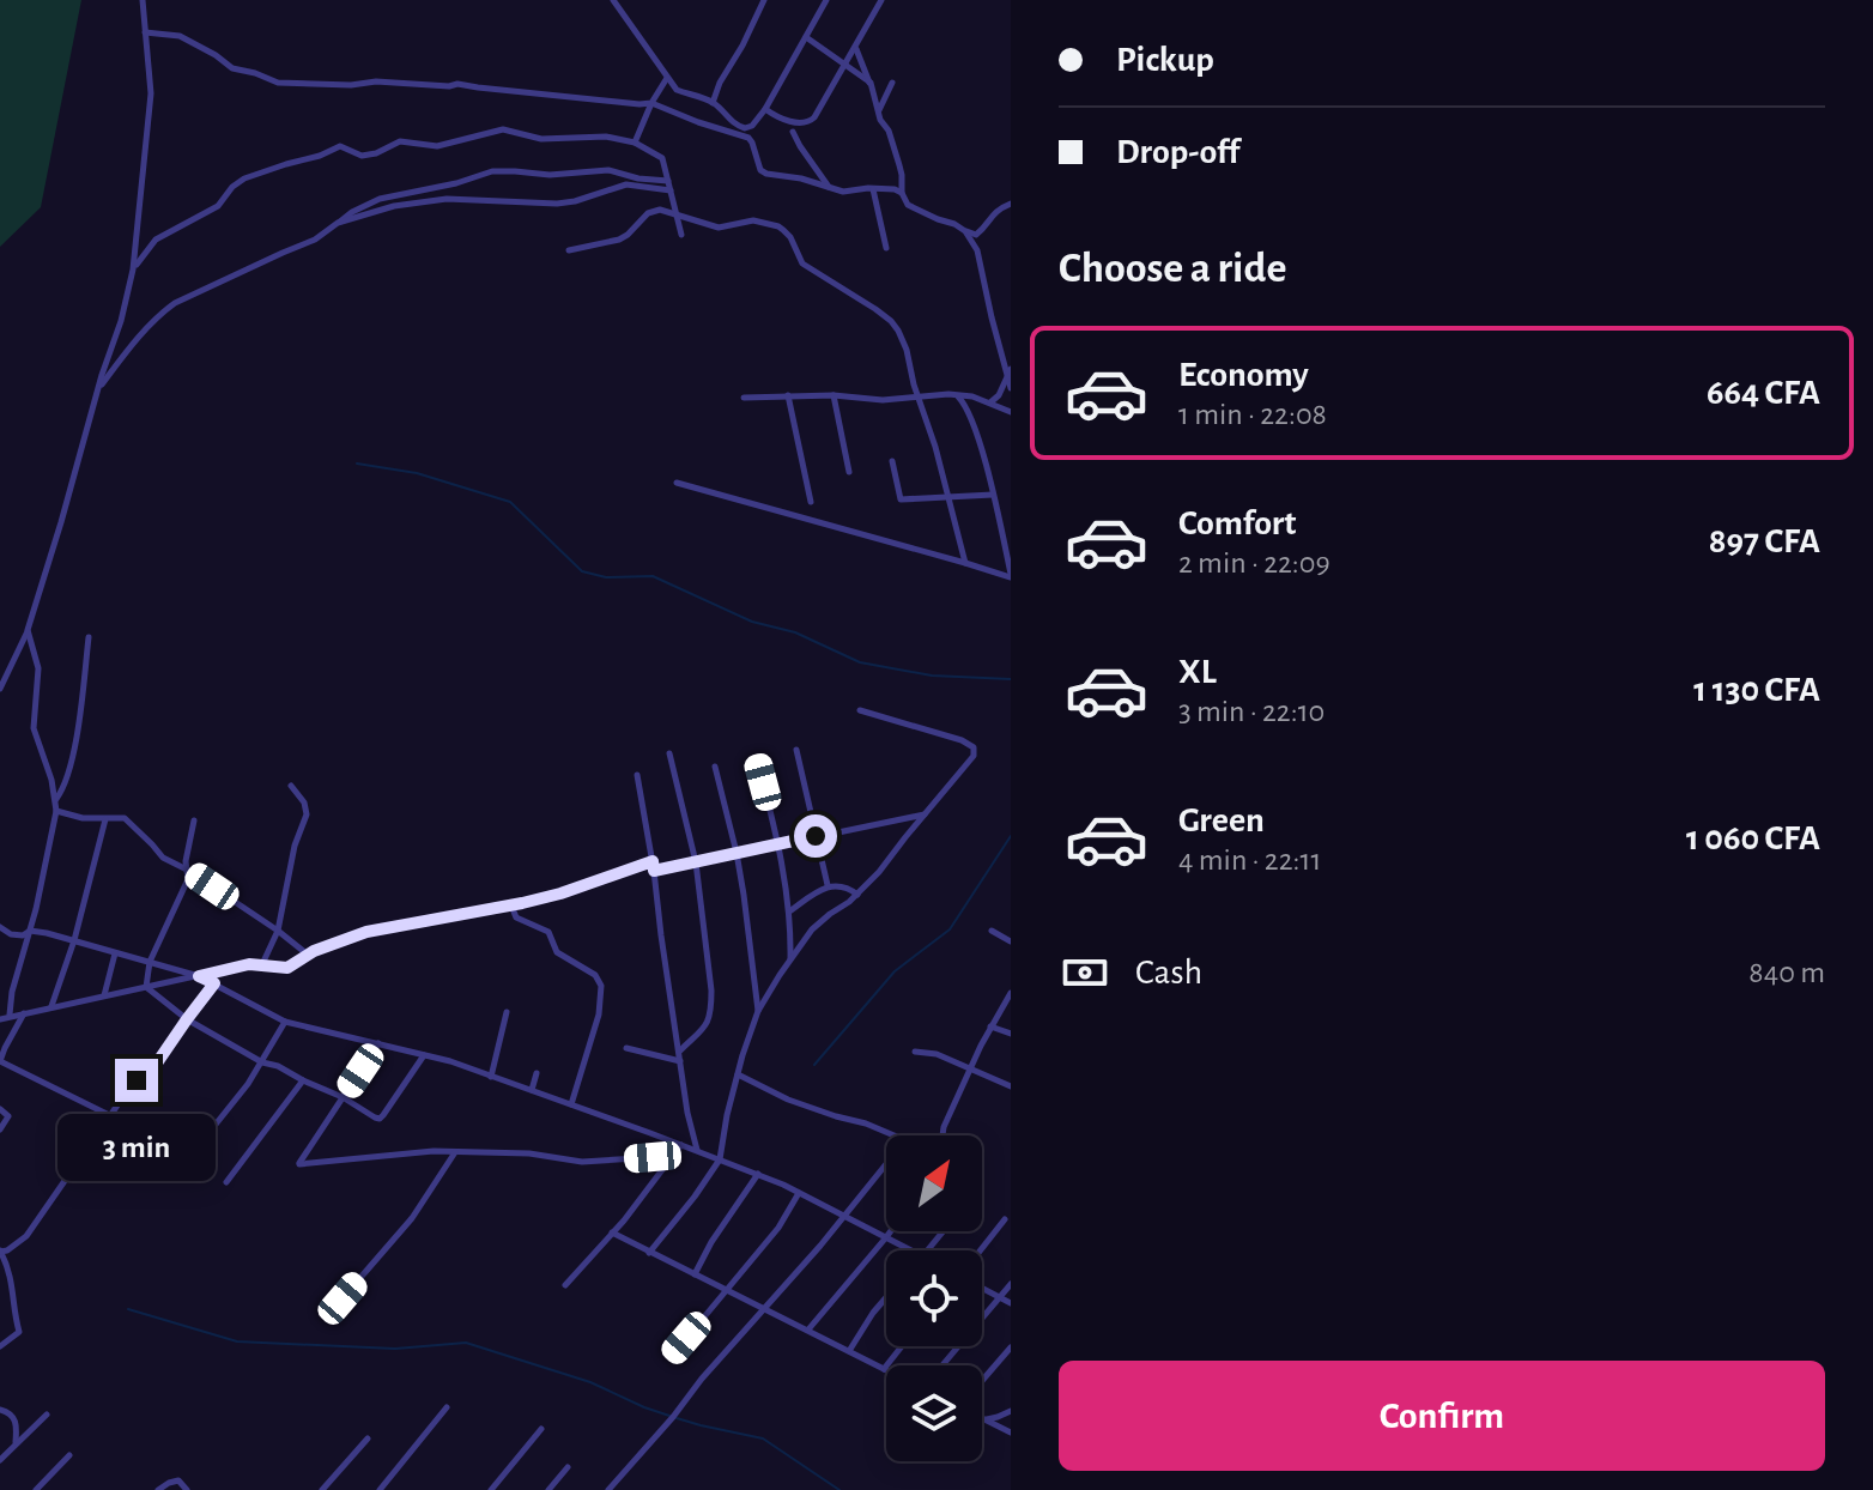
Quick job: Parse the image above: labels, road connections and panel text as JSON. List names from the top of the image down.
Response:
{
  "north": "top right",
  "page": {
    "banner": ["Pickup", "Drop-off"],
    "heading": "Choose a ride",
    "list": [
      {
        "name": "Economy",
        "note": "1 min · 22:08",
        "value": "664 CFA"
      },
      {
        "name": "Comfort",
        "note": "2 min · 22:09",
        "value": "897 CFA"
      },
      {
        "name": "XL",
        "note": "3 min · 22:10",
        "value": "1 130 CFA"
      },
      {
        "name": "Green",
        "note": "4 min · 22:11",
        "value": "1 060 CFA"
      }
    ],
    "pay": ["Cash", "840 m"],
    "bubble": "3 min",
    "buttons": "Confirm"
  }
}
